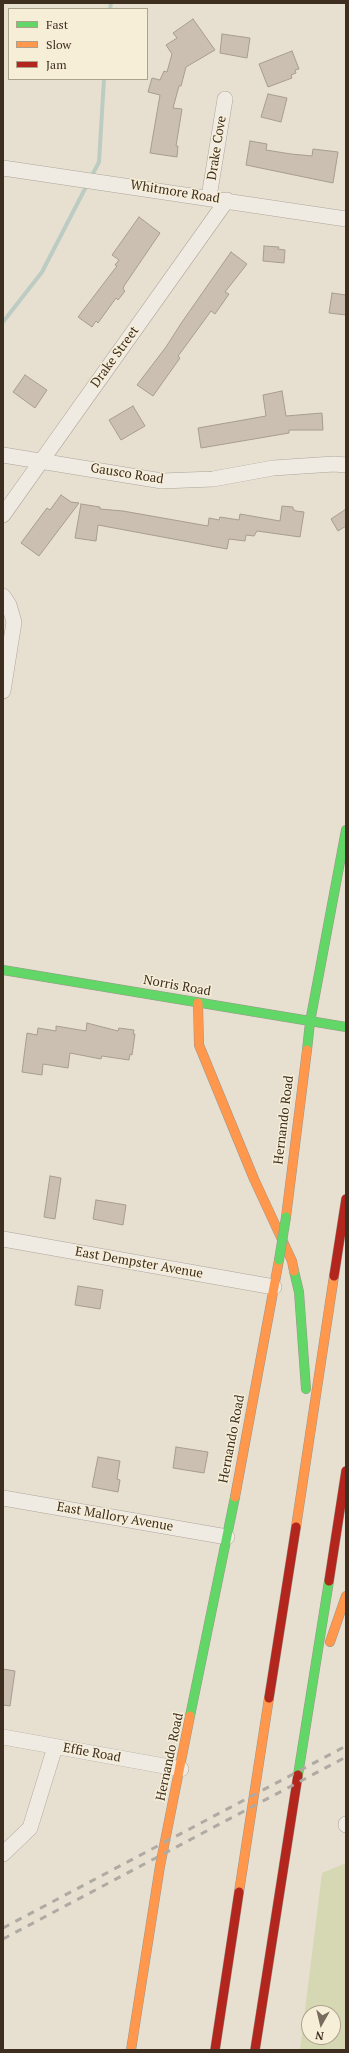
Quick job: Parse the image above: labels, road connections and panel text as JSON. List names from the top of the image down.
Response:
{
  "streets": {
    "main road": ["Norris Road", "Hernando Road"],
    "street": [
      "Drake Cove",
      "Whitmore Road",
      "Drake Street",
      "Gausco Road",
      "East Dempster Avenue",
      "East Mallory Avenue",
      "Effie Road"
    ]
  },
  "crossings": [
    ["Drake Cove", "Whitmore Road"],
    ["Whitmore Road", "Drake Street"],
    ["Drake Street", "Gausco Road"],
    ["Norris Road", "Hernando Road"],
    ["Hernando Road", "East Dempster Avenue"],
    ["Hernando Road", "East Mallory Avenue"],
    ["Hernando Road", "Effie Road"]
  ],
  "legend": ["Fast", "Slow", "Jam"],
  "north": "bottom"
}
